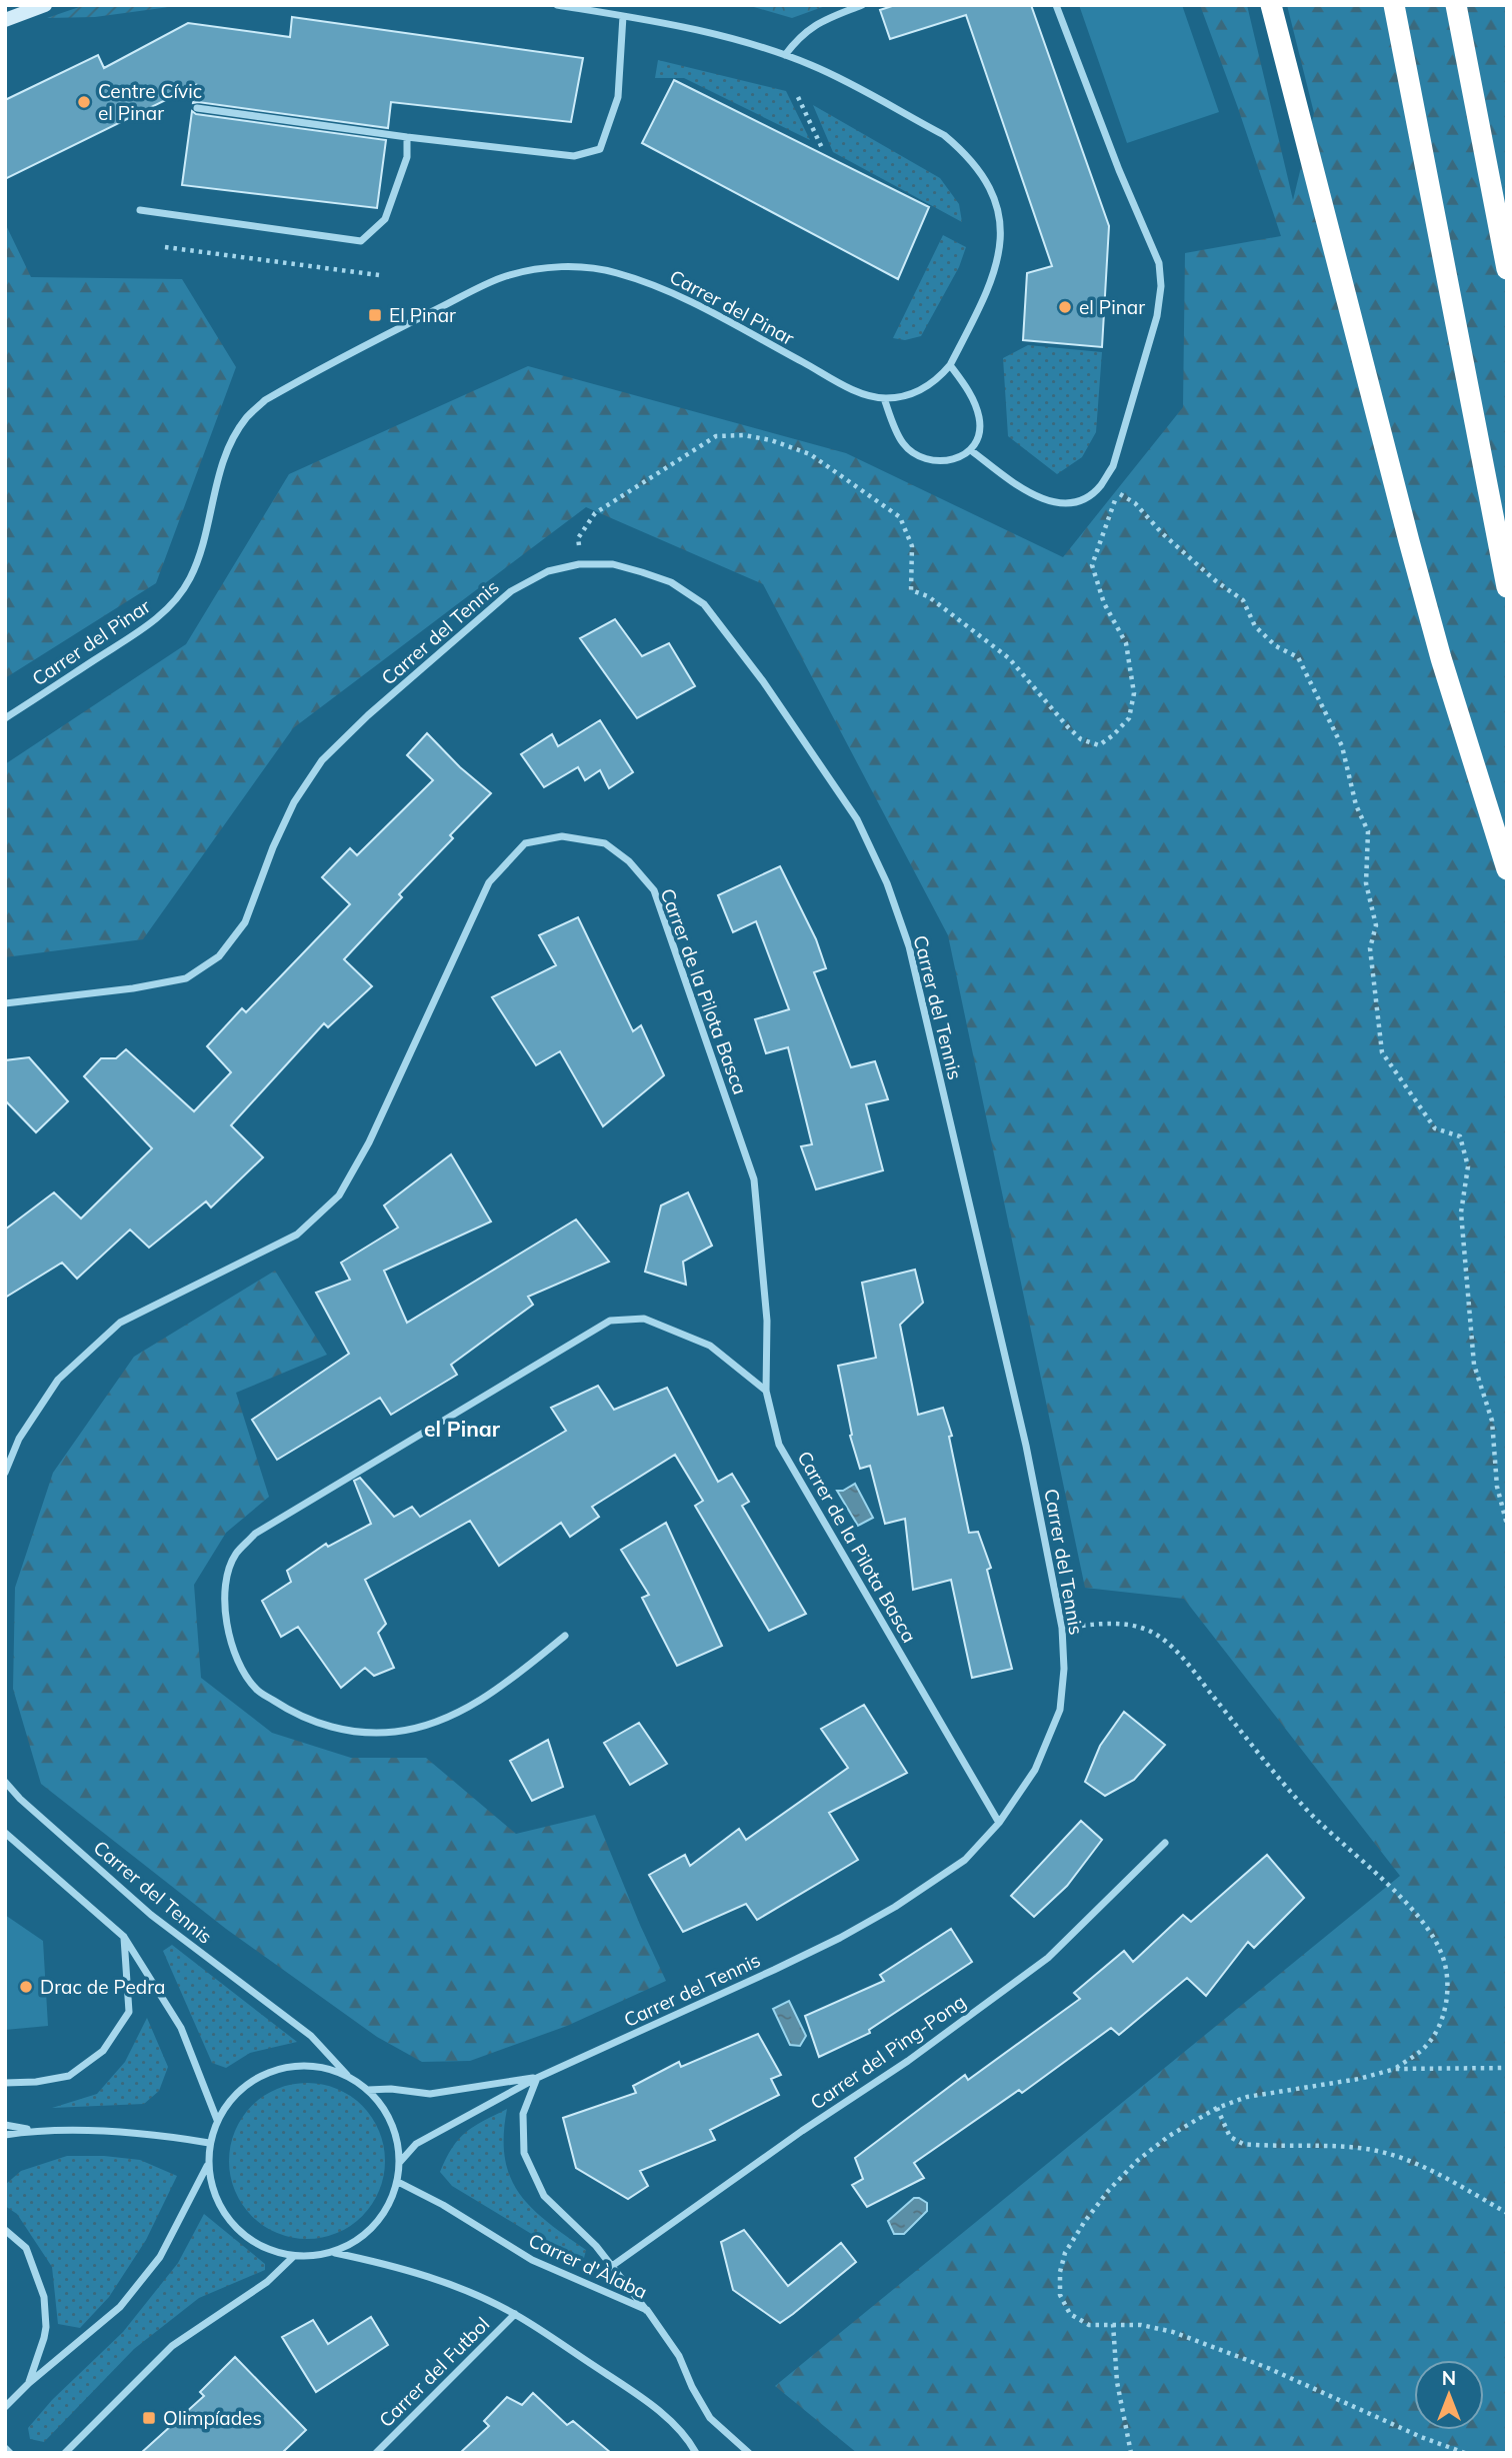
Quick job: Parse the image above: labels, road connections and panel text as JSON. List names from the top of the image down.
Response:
{
  "streets": {
    "street": [
      "Carrer del Pinar",
      "Carrer del Tennis",
      "Carrer de la Pilota Basca",
      "Carrer del Ping-Pong",
      "Carrer d'Àlaba",
      "Carrer del Futbol"
    ]
  },
  "crossings": [
    ["Carrer del Tennis", "Carrer de la Pilota Basca"],
    ["Carrer del Tennis", "Carrer d'Àlaba"]
  ],
  "districts": ["el Pinar"],
  "places": {
    "other": ["Centre Cívic el Pinar", "el Pinar", "Drac de Pedra"],
    "transit": ["El Pinar", "Olimpíades"]
  },
  "north": "top"
}
